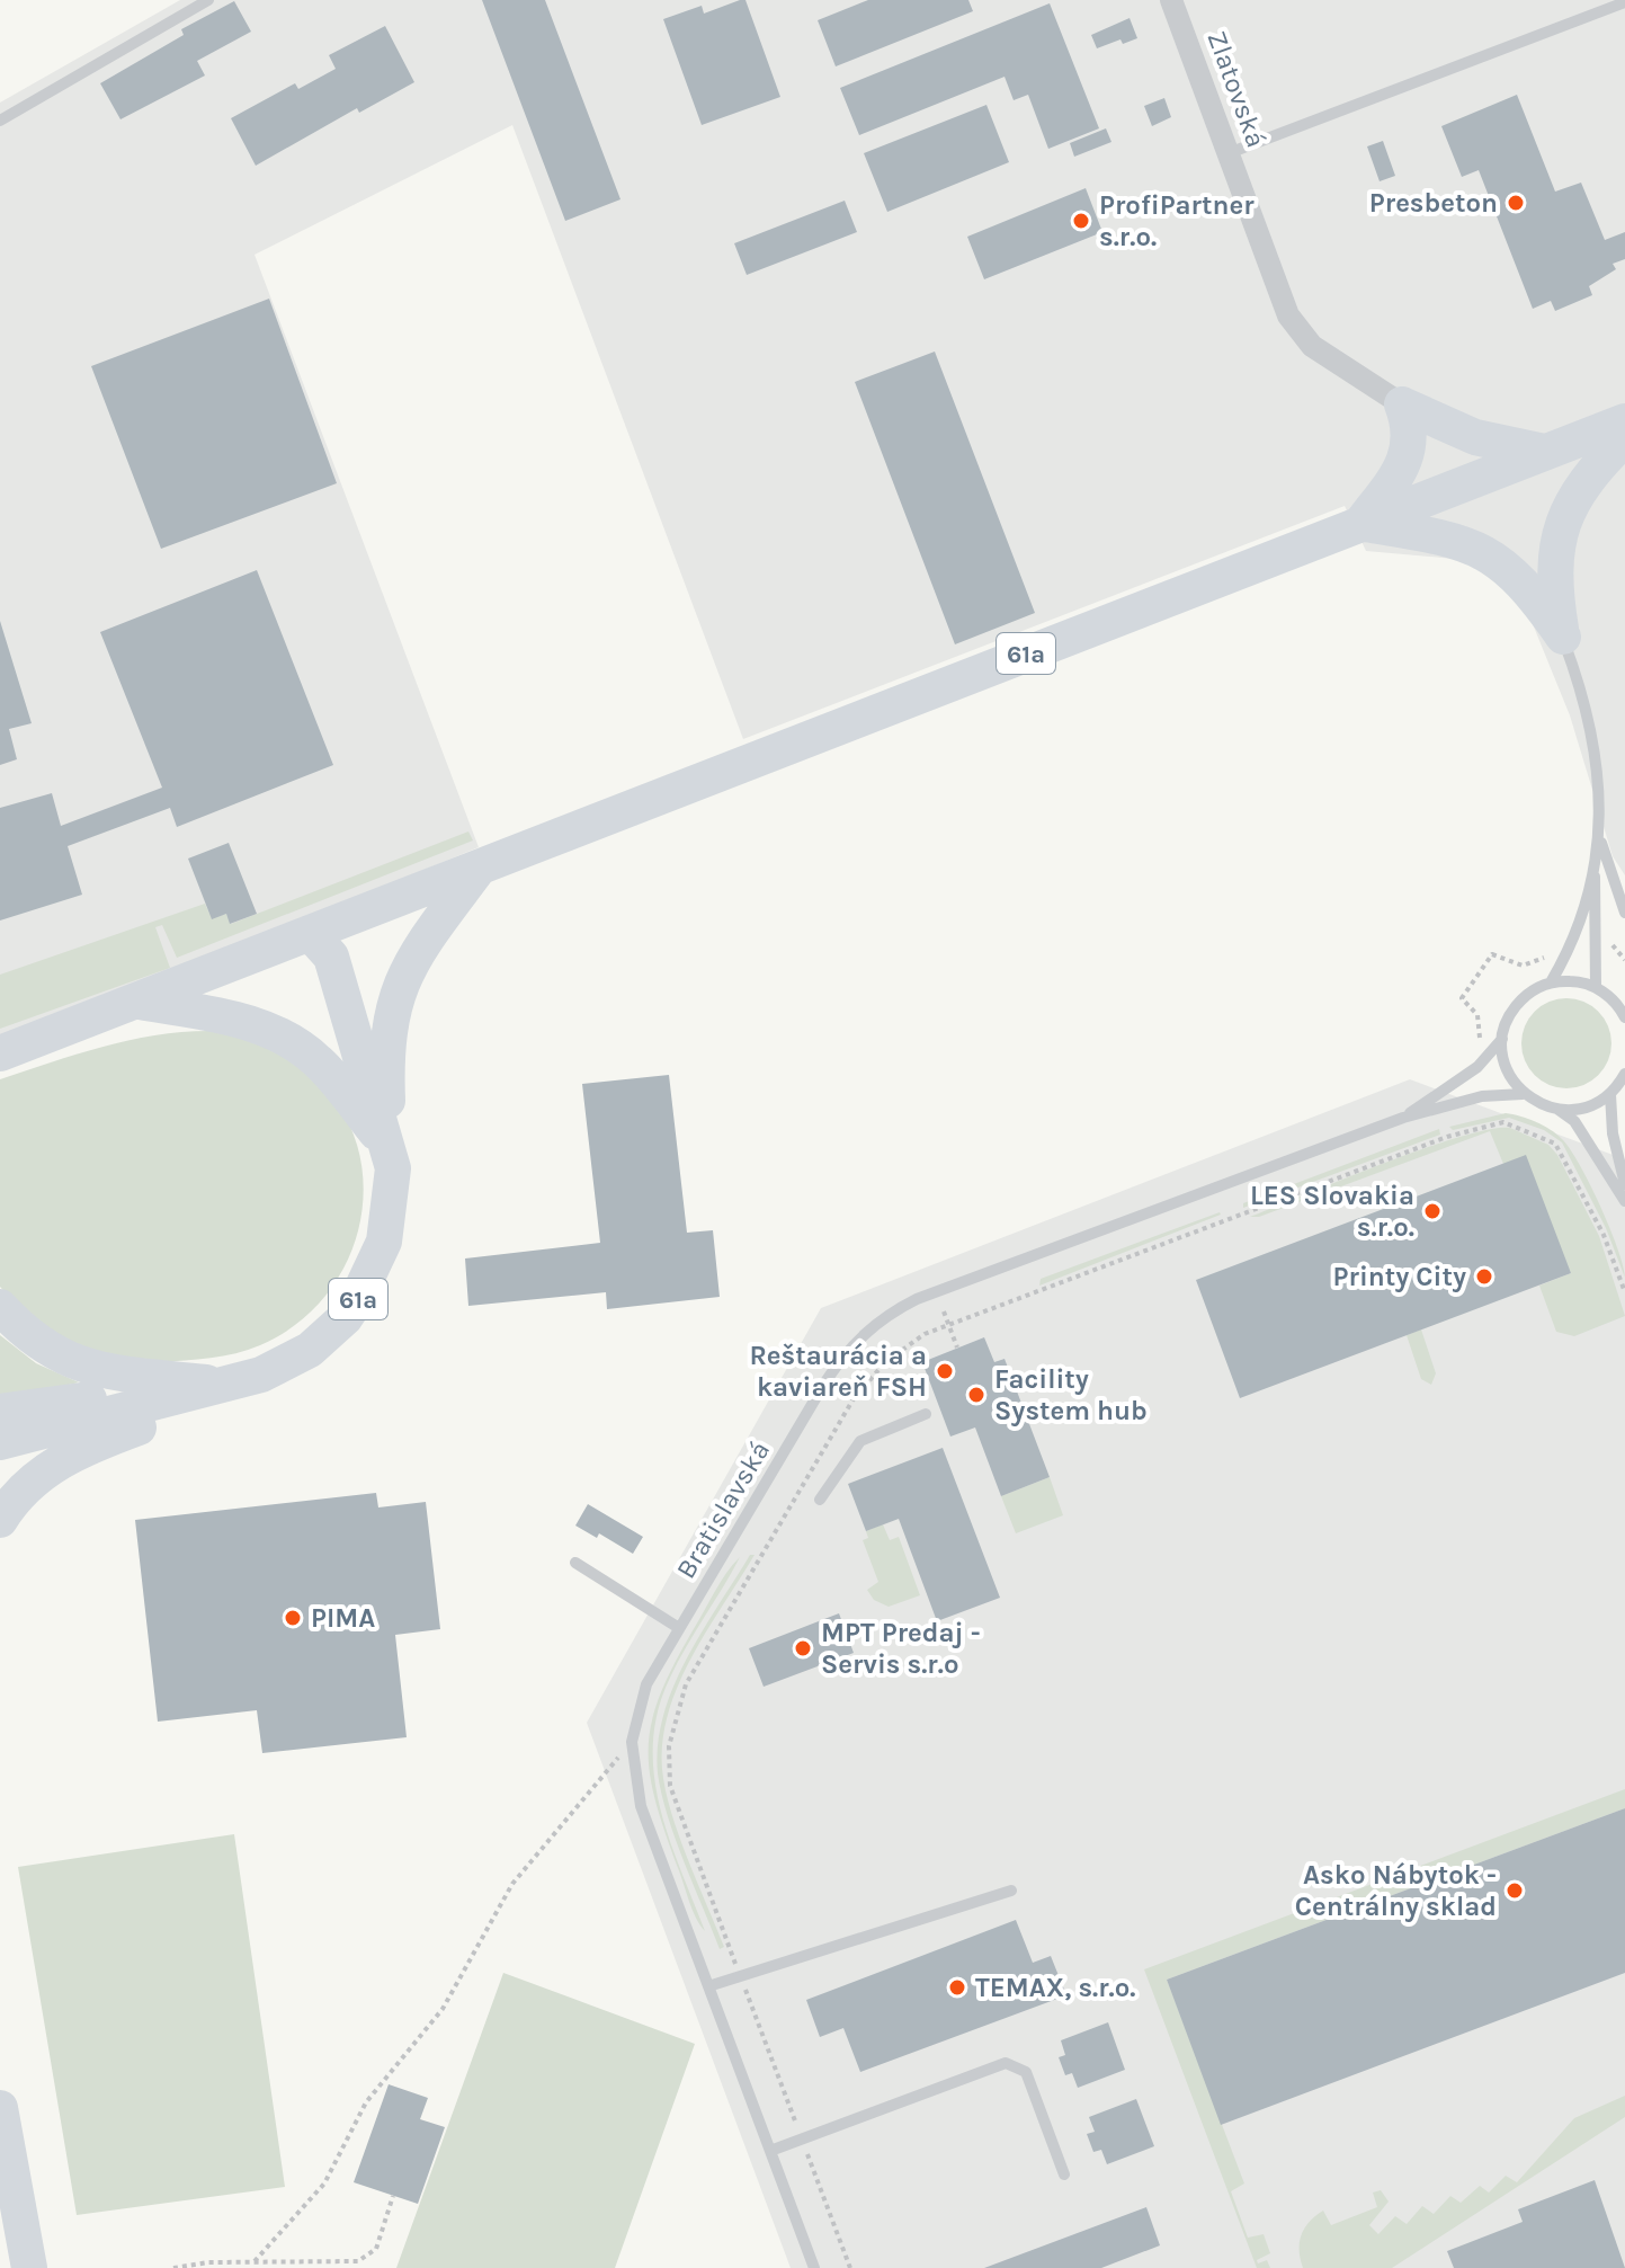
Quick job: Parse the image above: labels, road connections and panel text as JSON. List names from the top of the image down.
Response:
{
  "streets": {
    "main road": ["61a"],
    "street": ["Zlatovská"],
    "lane": ["Bratislavská"]
  },
  "places": [
    "Presbeton",
    "ProfiPartner s.r.o.",
    "LES Slovakia s.r.o.",
    "Printy City",
    "Reštaurácia a kaviareň FSH",
    "Facility System hub",
    "PIMA",
    "MPT Predaj - Servis s.r.o",
    "Asko Nábytok - Centrálny sklad",
    "TEMAX, s.r.o."
  ]
}
